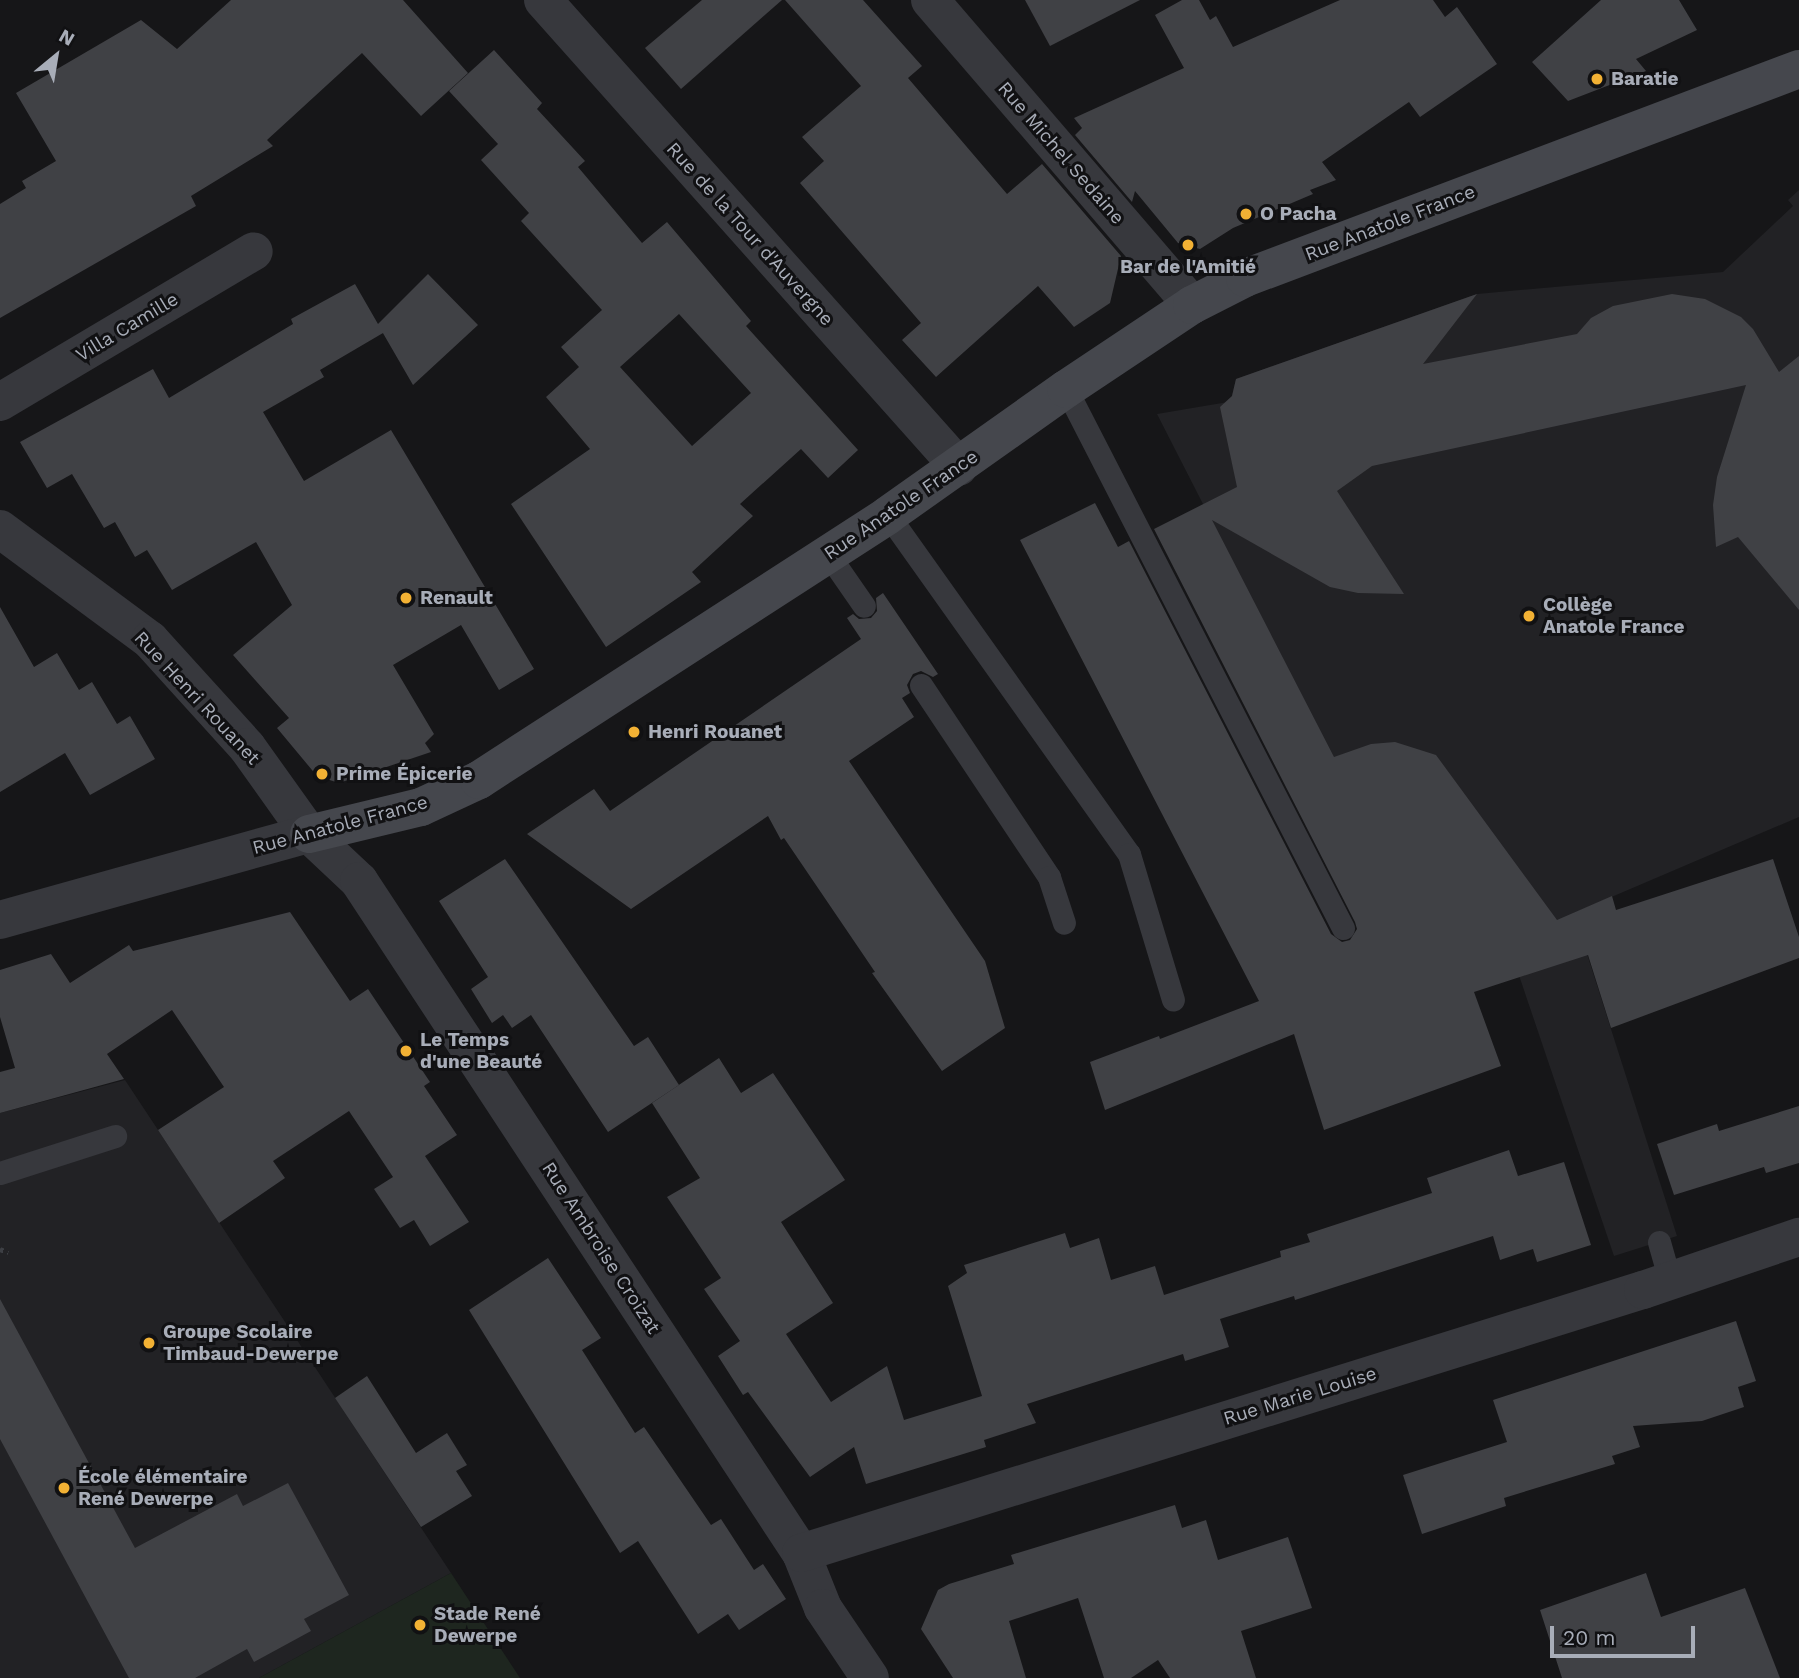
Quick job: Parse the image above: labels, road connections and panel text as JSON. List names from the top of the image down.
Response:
{
  "streets": {
    "main road": ["Rue Anatole France"],
    "street": [
      "Rue Michel Sedaine",
      "Rue de la Tour d'Auvergne",
      "Villa Camille",
      "Rue Henri Rouanet",
      "Rue Ambroise Croizat",
      "Rue Marie Louise"
    ]
  },
  "crossings": [
    ["Rue Michel Sedaine", "Rue Anatole France"],
    ["Rue Anatole France", "Rue de la Tour d'Auvergne"],
    ["Rue Anatole France", "Rue Henri Rouanet"],
    ["Rue Anatole France", "Rue Ambroise Croizat"],
    ["Rue Henri Rouanet", "Rue Ambroise Croizat"],
    ["Rue Ambroise Croizat", "Rue Marie Louise"]
  ],
  "places": [
    "Baratie",
    "O Pacha",
    "Bar de l'Amitié",
    "Renault",
    "Collège Anatole France",
    "Henri Rouanet",
    "Prime Épicerie",
    "Le Temps d'une Beauté",
    "Groupe Scolaire Timbaud-Dewerpe",
    "École élémentaire René Dewerpe",
    "Stade René Dewerpe"
  ],
  "scale_bar": "20 m",
  "north": "top right"
}
